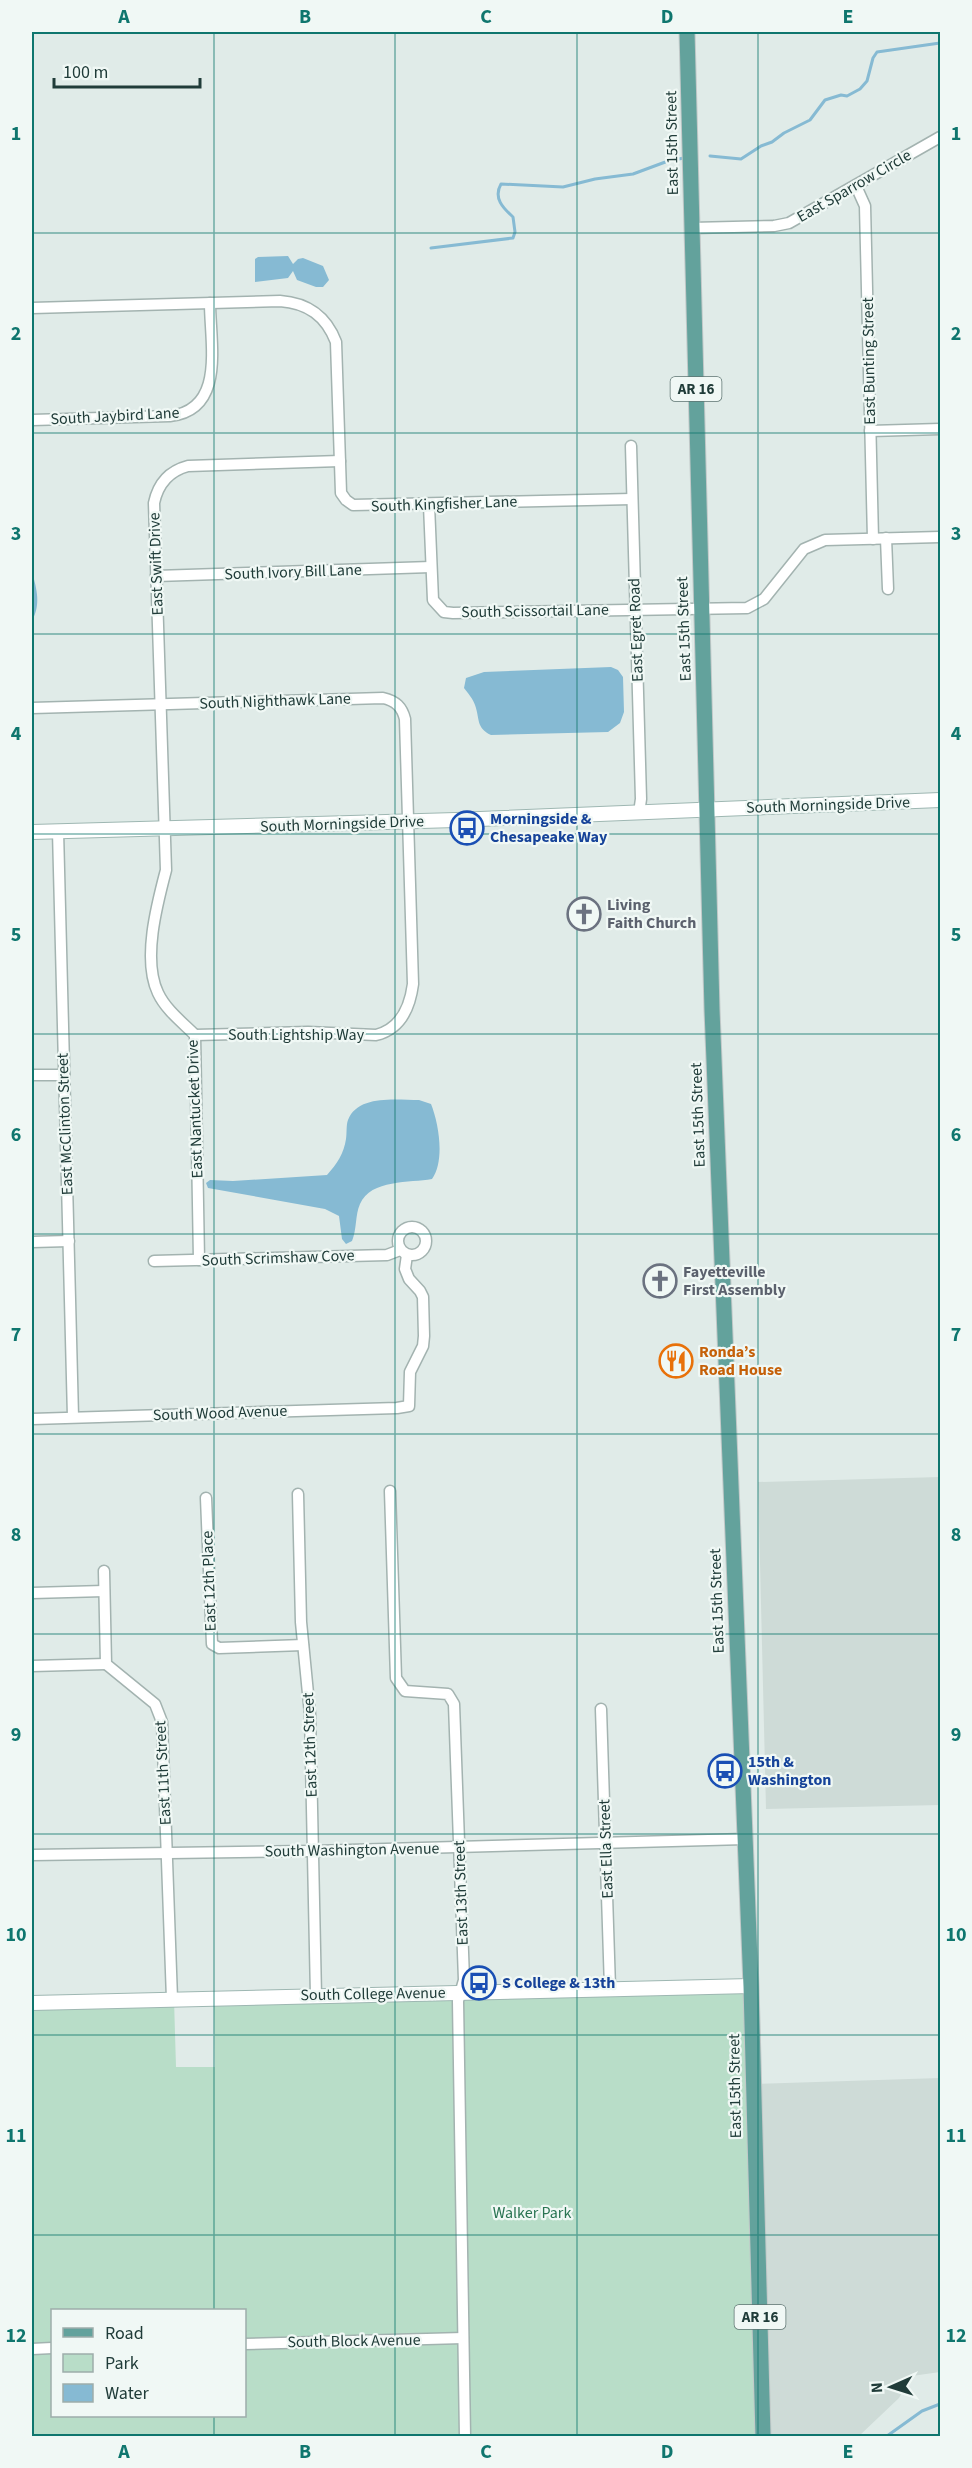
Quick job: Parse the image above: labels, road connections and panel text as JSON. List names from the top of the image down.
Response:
{
  "streets": {
    "main road": ["East 15th Street", "AR 16"],
    "street": [
      "East Sparrow Circle",
      "East Bunting Street",
      "South Jaybird Lane",
      "South Kingfisher Lane",
      "East Swift Drive",
      "South Ivory Bill Lane",
      "South Scissortail Lane",
      "East Egret Road",
      "South Nighthawk Lane",
      "South Morningside Drive",
      "South Lightship Way",
      "East Nantucket Drive",
      "East McClinton Street",
      "South Scrimshaw Cove",
      "South Wood Avenue",
      "East 12th Place",
      "East 12th Street",
      "East 11th Street",
      "East Ella Street",
      "South Washington Avenue",
      "East 13th Street",
      "South College Avenue",
      "South Block Avenue"
    ]
  },
  "crossings": [
    ["East 15th Street", "East Sparrow Circle"],
    ["East 15th Street", "South Scissortail Lane"],
    ["East 15th Street", "South Morningside Drive"],
    ["East 15th Street", "South Washington Avenue"],
    ["East 15th Street", "South College Avenue"],
    ["East Sparrow Circle", "East Bunting Street"],
    ["South Jaybird Lane", "South Kingfisher Lane"],
    ["South Kingfisher Lane", "East Swift Drive"],
    ["South Kingfisher Lane", "South Scissortail Lane"],
    ["South Kingfisher Lane", "East Egret Road"],
    ["East Swift Drive", "South Ivory Bill Lane"],
    ["East Swift Drive", "South Nighthawk Lane"],
    ["East Swift Drive", "South Morningside Drive"],
    ["East Swift Drive", "East Nantucket Drive"],
    ["South Ivory Bill Lane", "South Scissortail Lane"],
    ["South Scissortail Lane", "East Egret Road"],
    ["East Egret Road", "South Morningside Drive"],
    ["South Nighthawk Lane", "South Morningside Drive"],
    ["South Nighthawk Lane", "South Lightship Way"],
    ["South Morningside Drive", "South Lightship Way"],
    ["South Morningside Drive", "East Nantucket Drive"],
    ["South Morningside Drive", "East McClinton Street"],
    ["South Lightship Way", "East Nantucket Drive"],
    ["East Nantucket Drive", "South Scrimshaw Cove"],
    ["East McClinton Street", "South Wood Avenue"],
    ["South Scrimshaw Cove", "South Wood Avenue"],
    ["East 12th Place", "East 12th Street"],
    ["East 12th Street", "South Washington Avenue"],
    ["East 12th Street", "South College Avenue"],
    ["East 11th Street", "South Washington Avenue"],
    ["East 11th Street", "South College Avenue"],
    ["East Ella Street", "South Washington Avenue"],
    ["East Ella Street", "South College Avenue"],
    ["South Washington Avenue", "East 13th Street"],
    ["East 13th Street", "South College Avenue"],
    ["East 13th Street", "South Block Avenue"]
  ],
  "parks": ["Walker Park"],
  "places": {
    "bus stop": ["Morningside & Chesapeake Way", "15th & Washington", "S College & 13th"],
    "church": ["Living Faith Church", "Fayetteville First Assembly"],
    "restaurant": ["Ronda’s Road House"]
  },
  "legend": ["Road", "Park", "Water"],
  "scale_bar": "100 m",
  "north": "left",
  "grid": {
    "columns": [
      "A",
      "B",
      "C",
      "D",
      "E"
    ],
    "rows": [
      "1",
      "2",
      "3",
      "4",
      "5",
      "6",
      "7",
      "8",
      "9",
      "10",
      "11",
      "12"
    ]
  }
}
